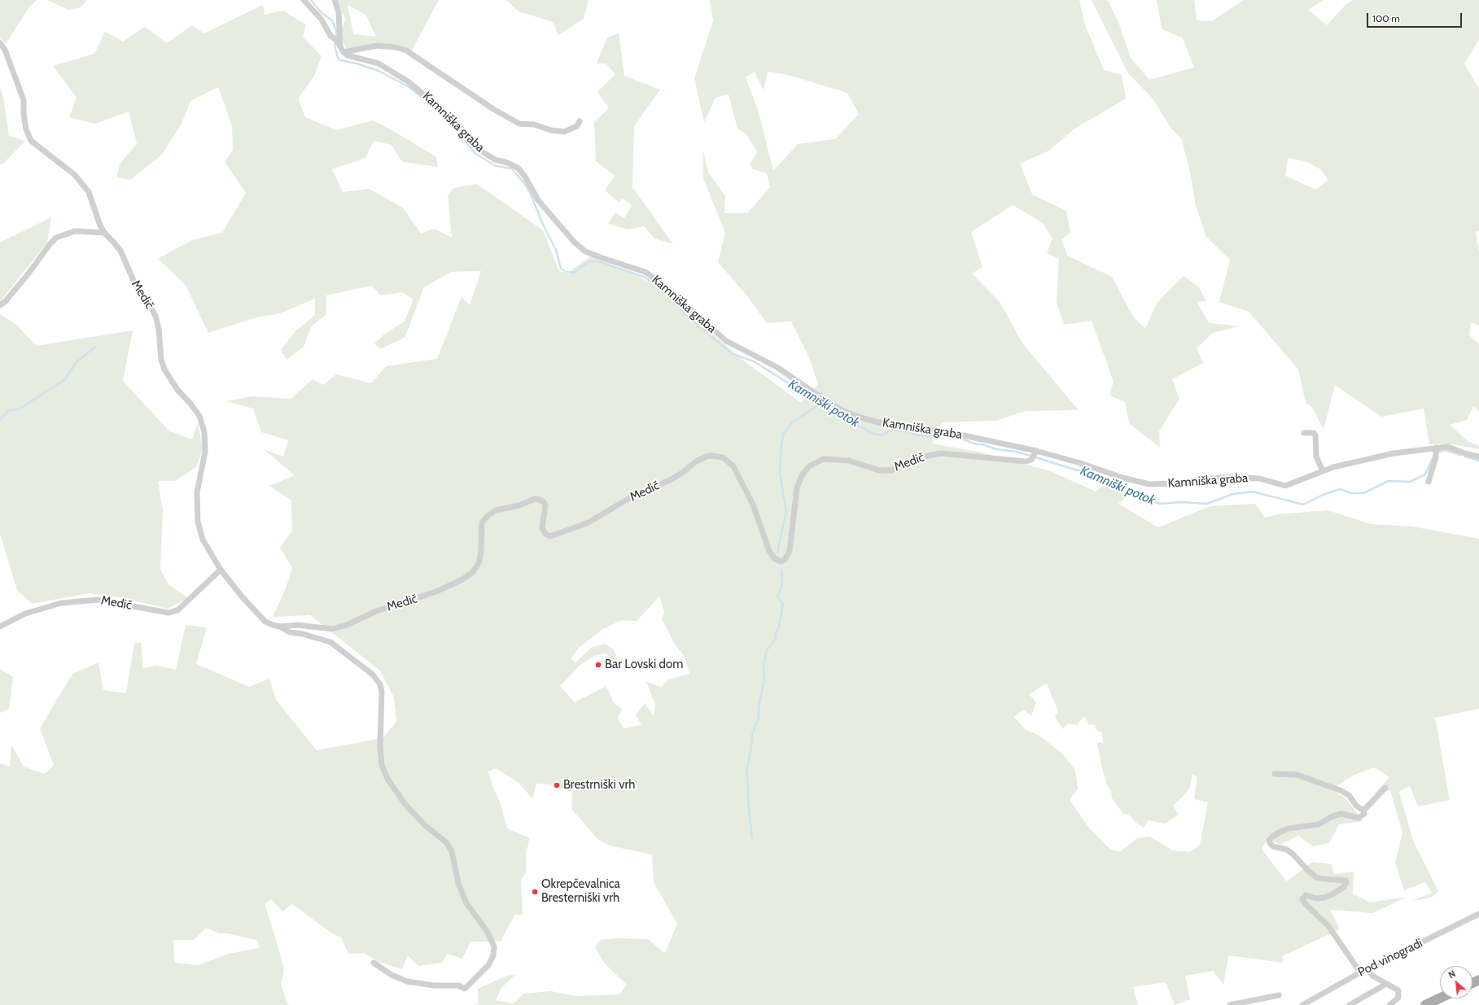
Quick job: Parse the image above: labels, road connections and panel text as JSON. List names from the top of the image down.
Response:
{
  "streets": {
    "street": ["Kamniška graba", "Medič", "Pod vinogradi"]
  },
  "crossings": [
    ["Kamniška graba", "Medič"]
  ],
  "water": ["Kamniški potok"],
  "places": ["Bar Lovski dom", "Brestrniški vrh", "Okrepčevalnica Bresterniški vrh"],
  "scale_bar": "100 m",
  "north": "top left"
}
